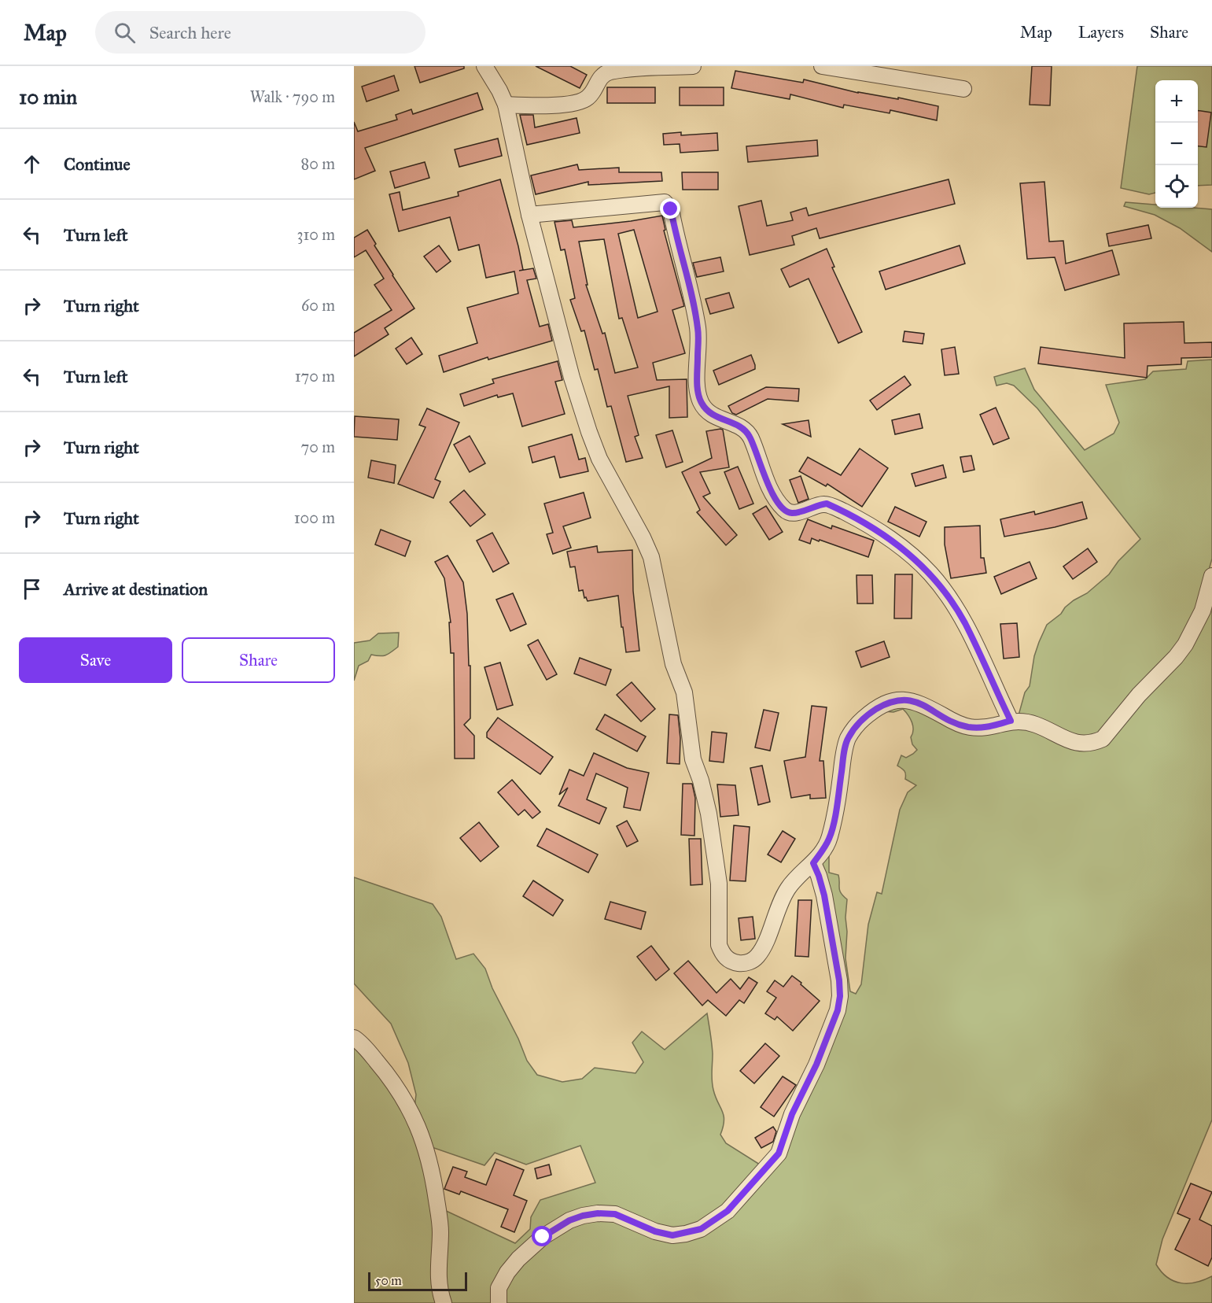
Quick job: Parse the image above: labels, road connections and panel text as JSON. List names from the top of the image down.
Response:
{
  "scale_bar": "50 m",
  "page": {
    "header": "Map",
    "search": "Search here",
    "nav": ["Map", "Layers", "Share"],
    "heading": ["10 min", "Walk · 790 m"],
    "map_buttons": ["+", "−"],
    "list": [
      ["Continue", "80 m"],
      ["Turn left", "310 m"],
      ["Turn right", "60 m"],
      ["Turn left", "170 m"],
      ["Turn right", "70 m"],
      ["Turn right", "100 m"],
      "Arrive at destination"
    ],
    "buttons": ["Save", "Share"],
    "scale": "50 m"
  }
}
